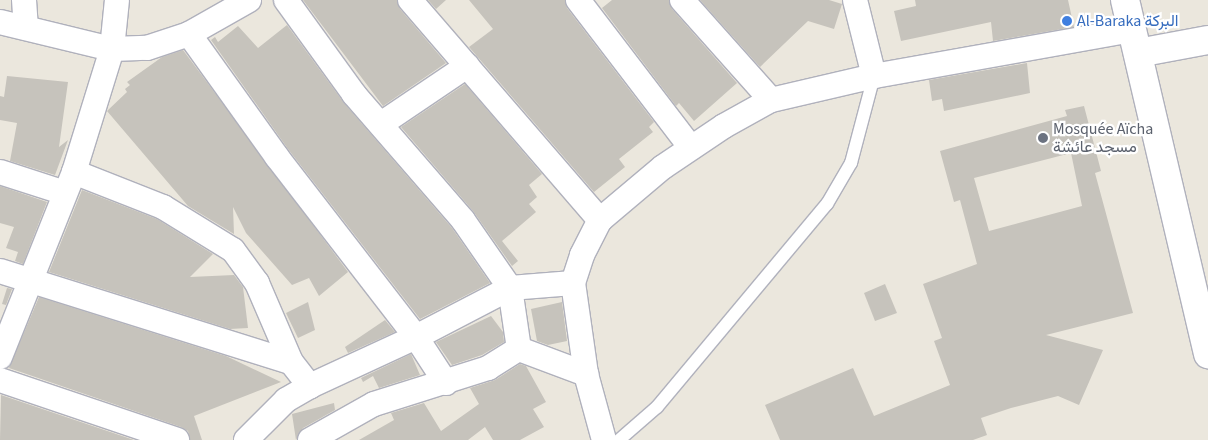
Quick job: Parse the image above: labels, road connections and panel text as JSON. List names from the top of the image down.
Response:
{
  "places": ["Al-Baraka البركة", "Mosquée Aïcha مسجد عائشة"]
}
